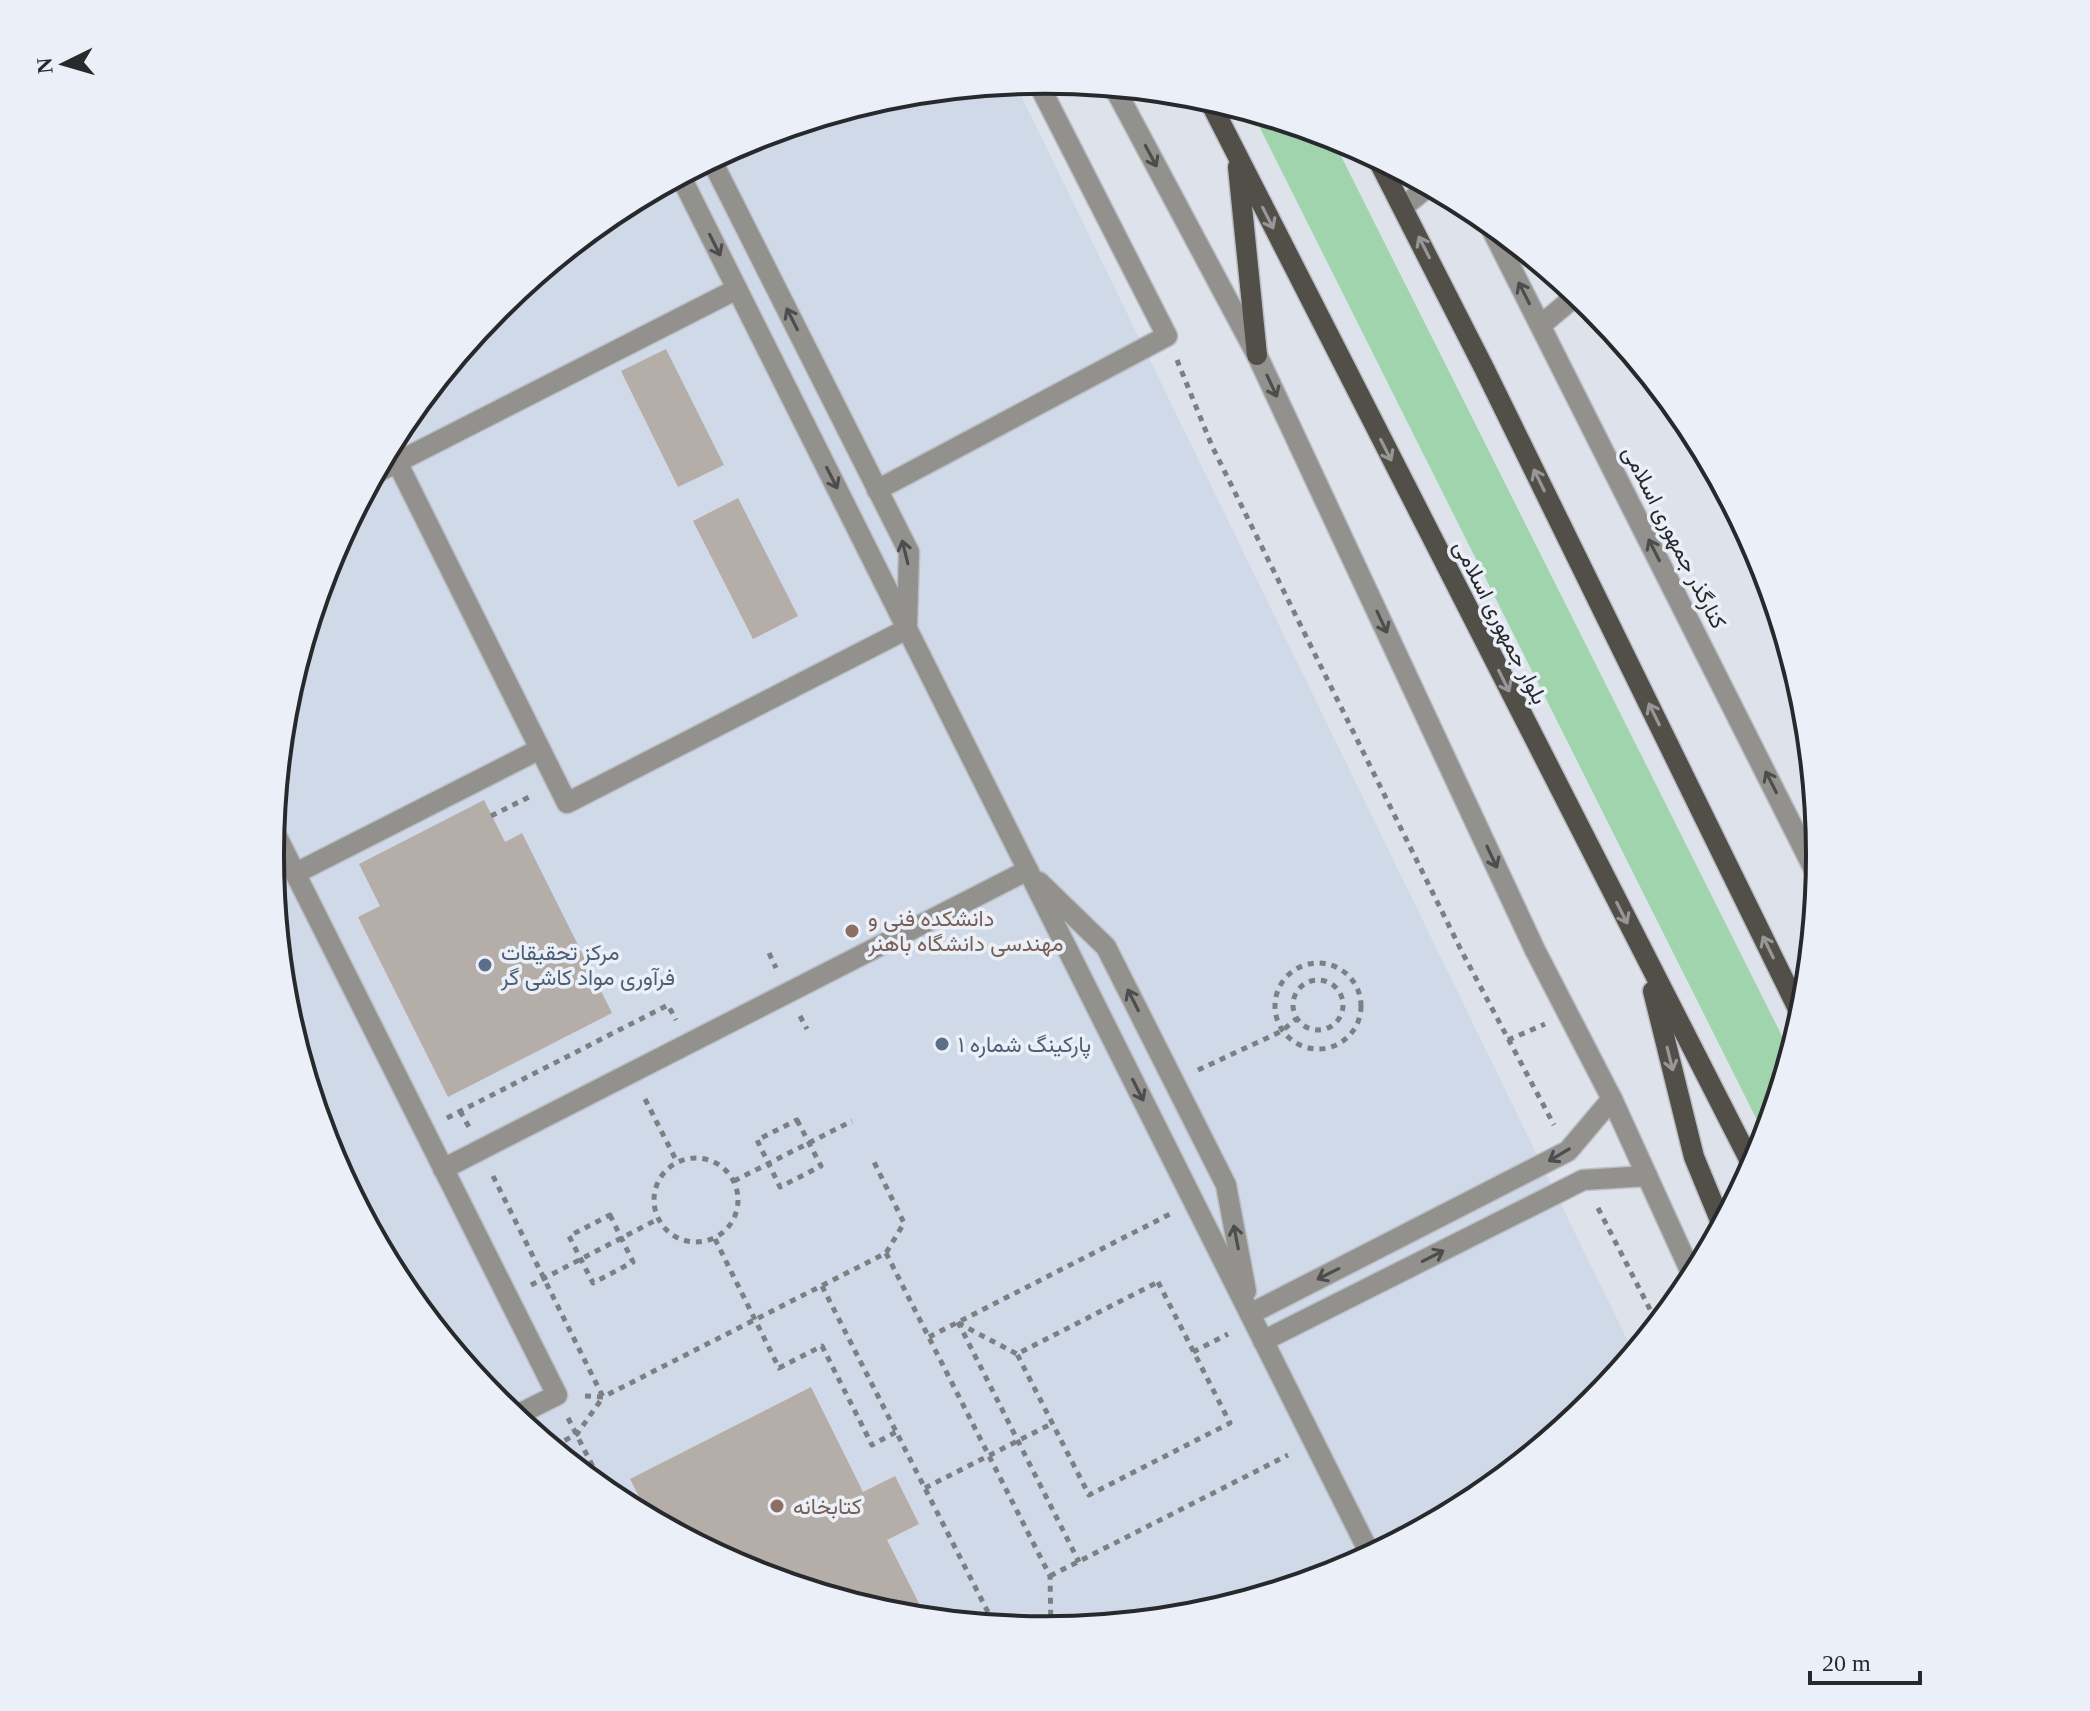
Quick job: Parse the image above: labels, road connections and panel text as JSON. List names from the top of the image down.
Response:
{
  "streets": {
    "main road": ["بلوار جمهوری اسلامی"],
    "street": ["کنارگذر جمهوری اسلامی"]
  },
  "one_way": ["کنارگذر جمهوری اسلامی"],
  "places": [
    "دانشکده فنی و مهندسی دانشگاه باهنر",
    "مرکز تحقیقات فرآوری مواد کاشی گر",
    "پارکینگ شماره ۱",
    "کتابخانه"
  ],
  "scale_bar": "20 m",
  "north": "left"
}
